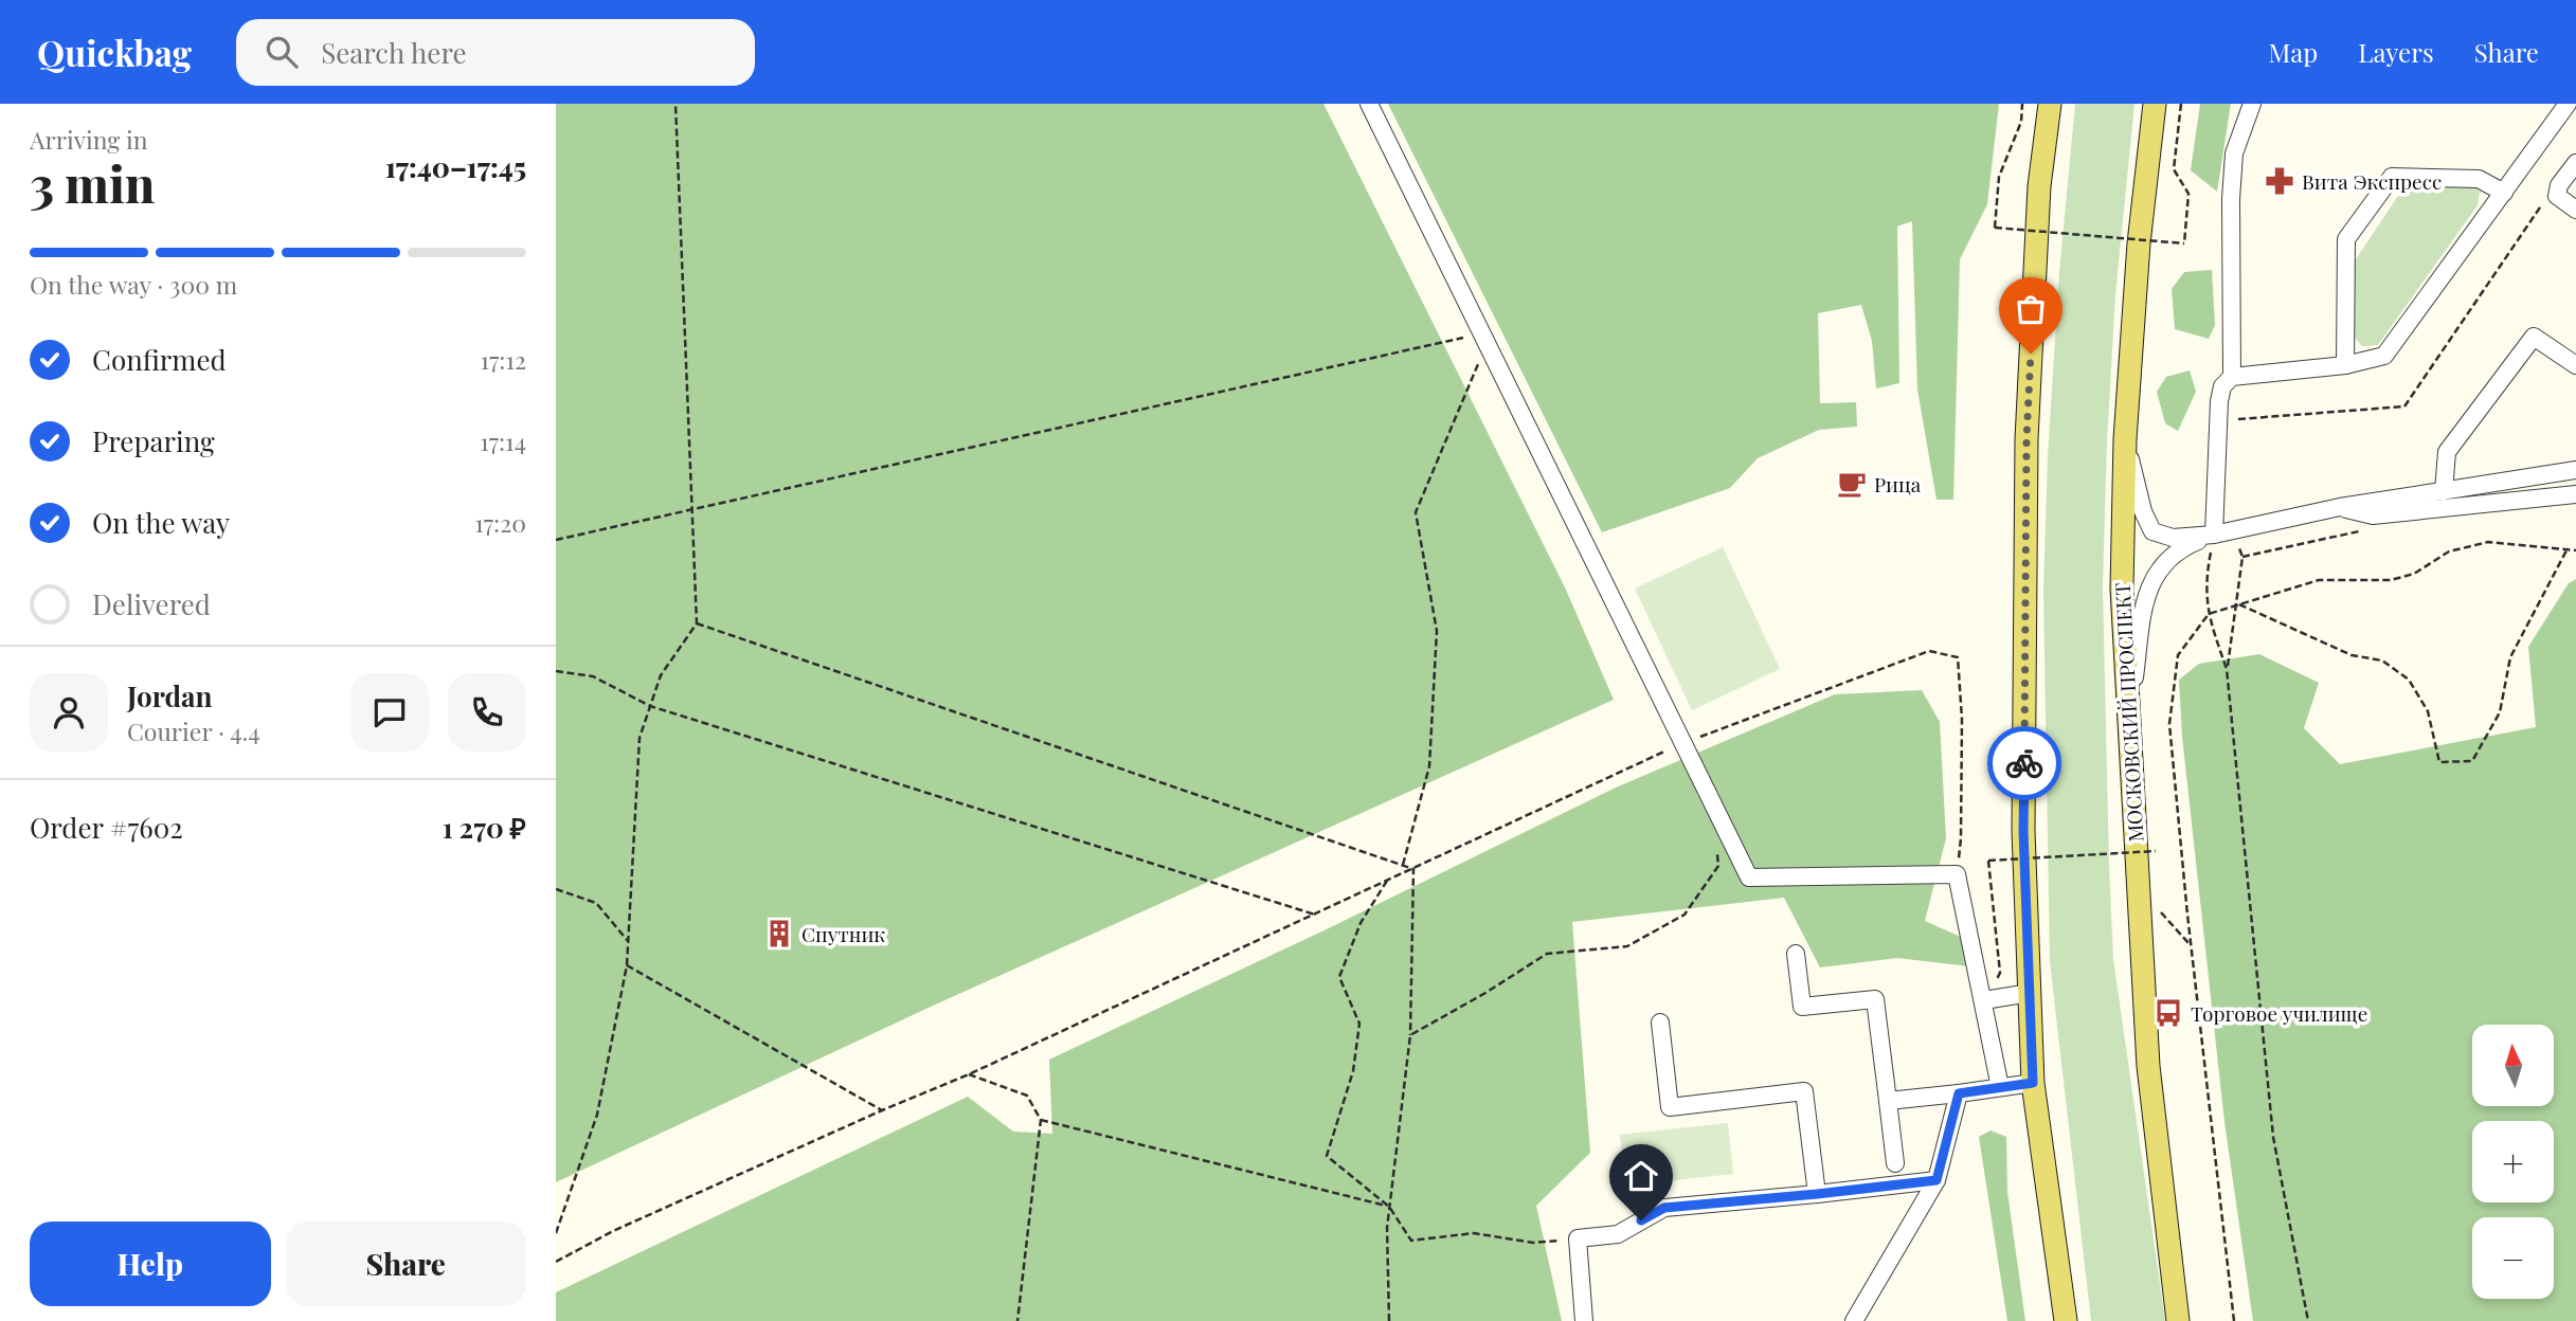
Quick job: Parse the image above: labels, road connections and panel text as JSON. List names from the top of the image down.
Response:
{
  "streets": {
    "main road": ["МОСКОВСКИЙ ПРОСПЕКТ"]
  },
  "places": {
    "pharmacy": ["Вита Экспресс"],
    "cafe": ["Рица"],
    "building": ["Спутник"],
    "bus stop": ["Торговое училище"]
  },
  "north": "top",
  "page": {
    "header": "Quickbag",
    "search": "Search here",
    "nav": ["Map", "Layers", "Share"],
    "heading": ["3 min", "Arriving in", "17:40–17:45"],
    "panel": [
      "Jordan",
      "Courier · 4.4",
      "Order #7602",
      "1 270 ₽"
    ],
    "bar": "On the way · 300 m",
    "list": [
      ["Confirmed", "17:12"],
      ["Preparing", "17:14"],
      ["On the way", "17:20"],
      "Delivered"
    ],
    "map_buttons": ["+", "−"],
    "buttons": ["Help", "Share"]
  }
}
